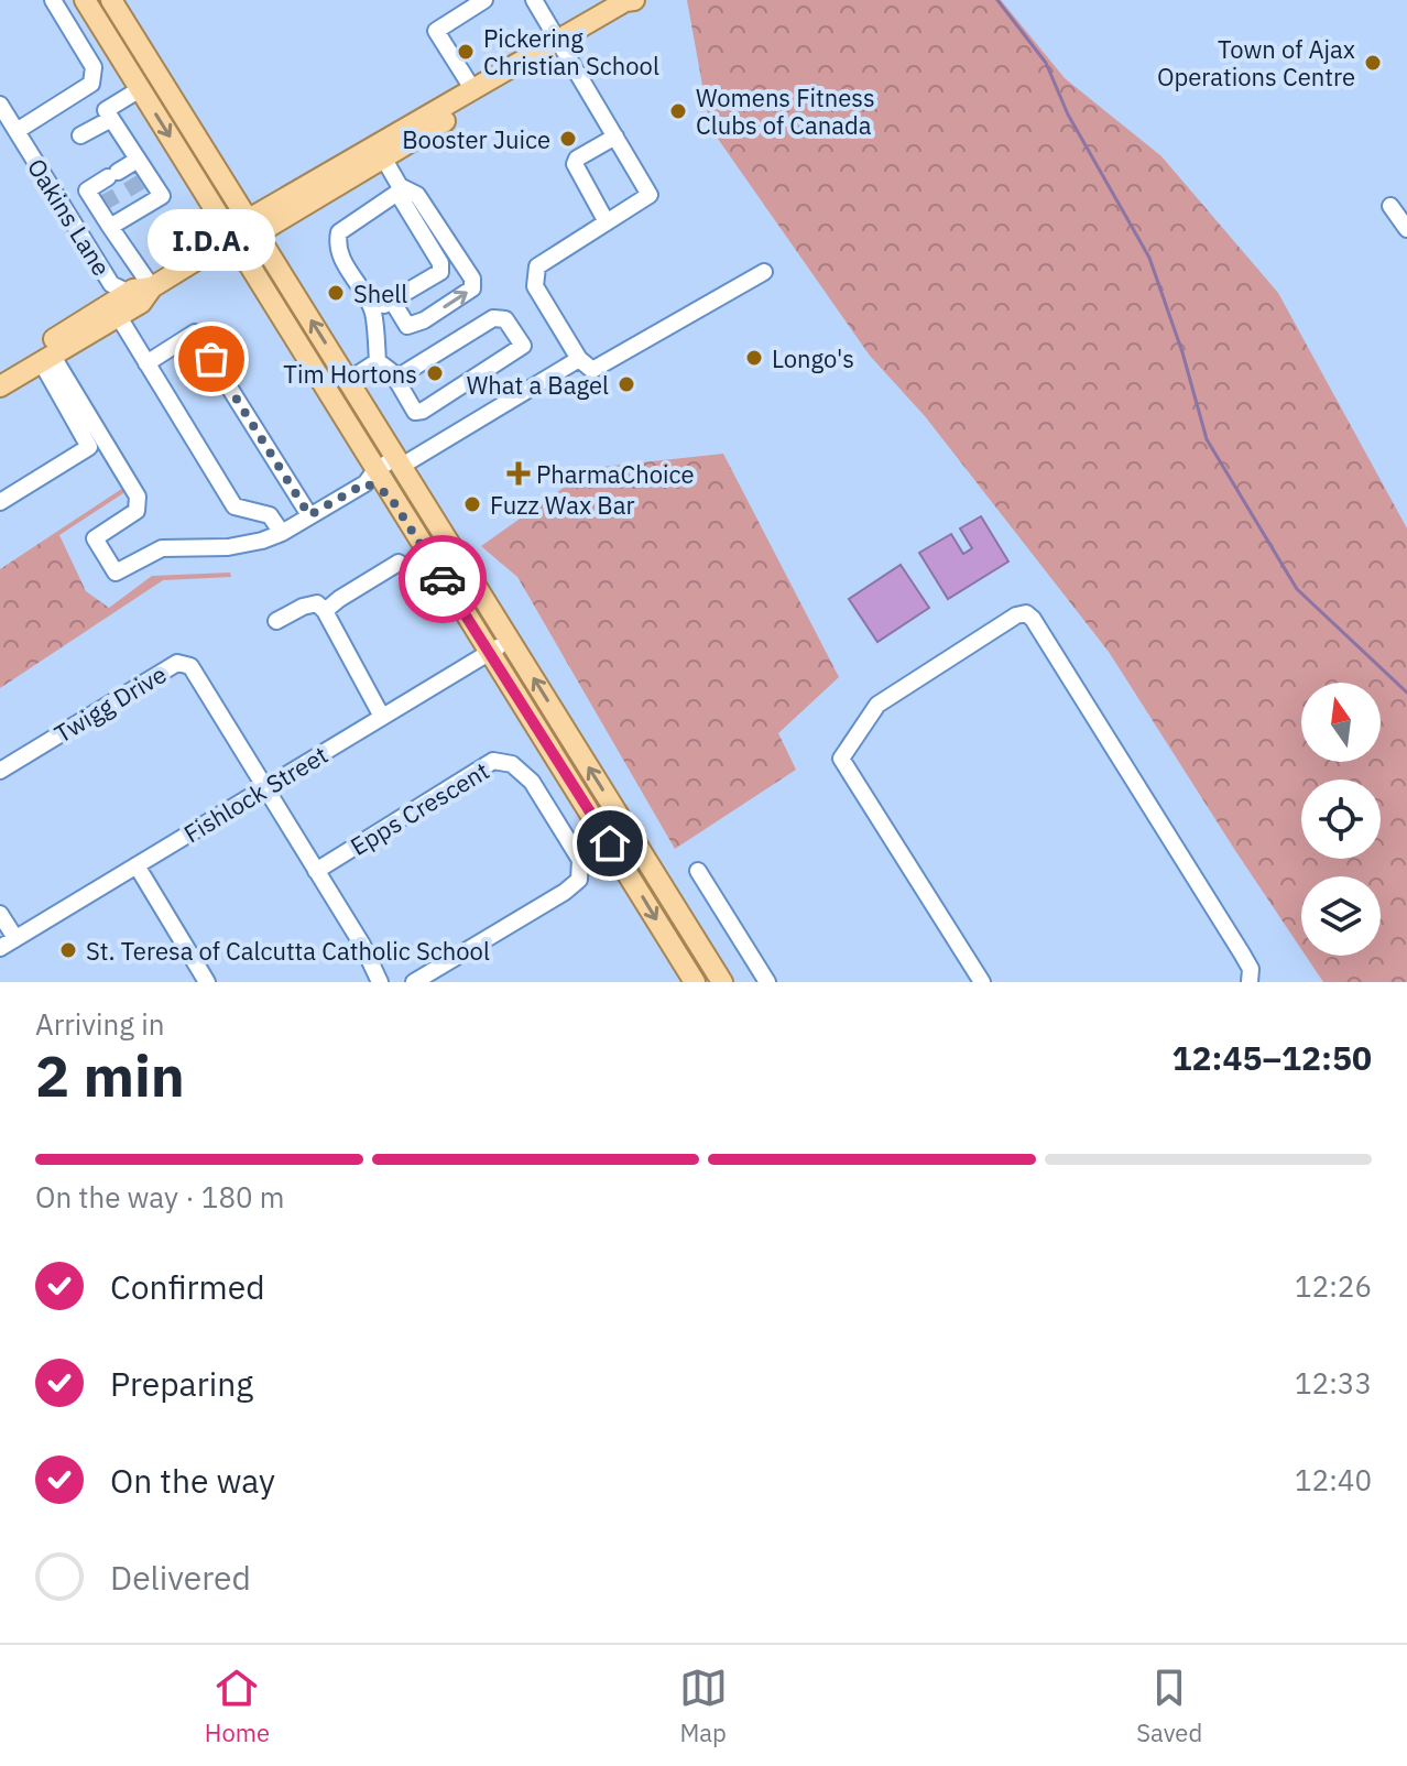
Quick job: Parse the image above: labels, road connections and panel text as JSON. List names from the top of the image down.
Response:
{
  "streets": {
    "street": [
      "Oakins Lane",
      "Twigg Drive",
      "Fishlock Street",
      "Epps Crescent"
    ]
  },
  "crossings": [
    ["Twigg Drive", "Fishlock Street"],
    ["Twigg Drive", "Epps Crescent"]
  ],
  "places": {
    "other": [
      "Pickering Christian School",
      "Town of Ajax Operations Centre",
      "Womens Fitness Clubs of Canada",
      "Booster Juice",
      "Shell",
      "Longo's",
      "I.D.A.",
      "Tim Hortons",
      "What a Bagel",
      "Fuzz Wax Bar",
      "St. Teresa of Calcutta Catholic School"
    ],
    "health": ["PharmaChoice"]
  },
  "north": "top",
  "page": {
    "bubble": "I.D.A.",
    "heading": ["2 min", "Arriving in", "12:45–12:50"],
    "bar": "On the way · 180 m",
    "list": [
      ["Confirmed", "12:26"],
      ["Preparing", "12:33"],
      ["On the way", "12:40"],
      "Delivered"
    ],
    "tabs": ["Home", "Map", "Saved"]
  }
}
